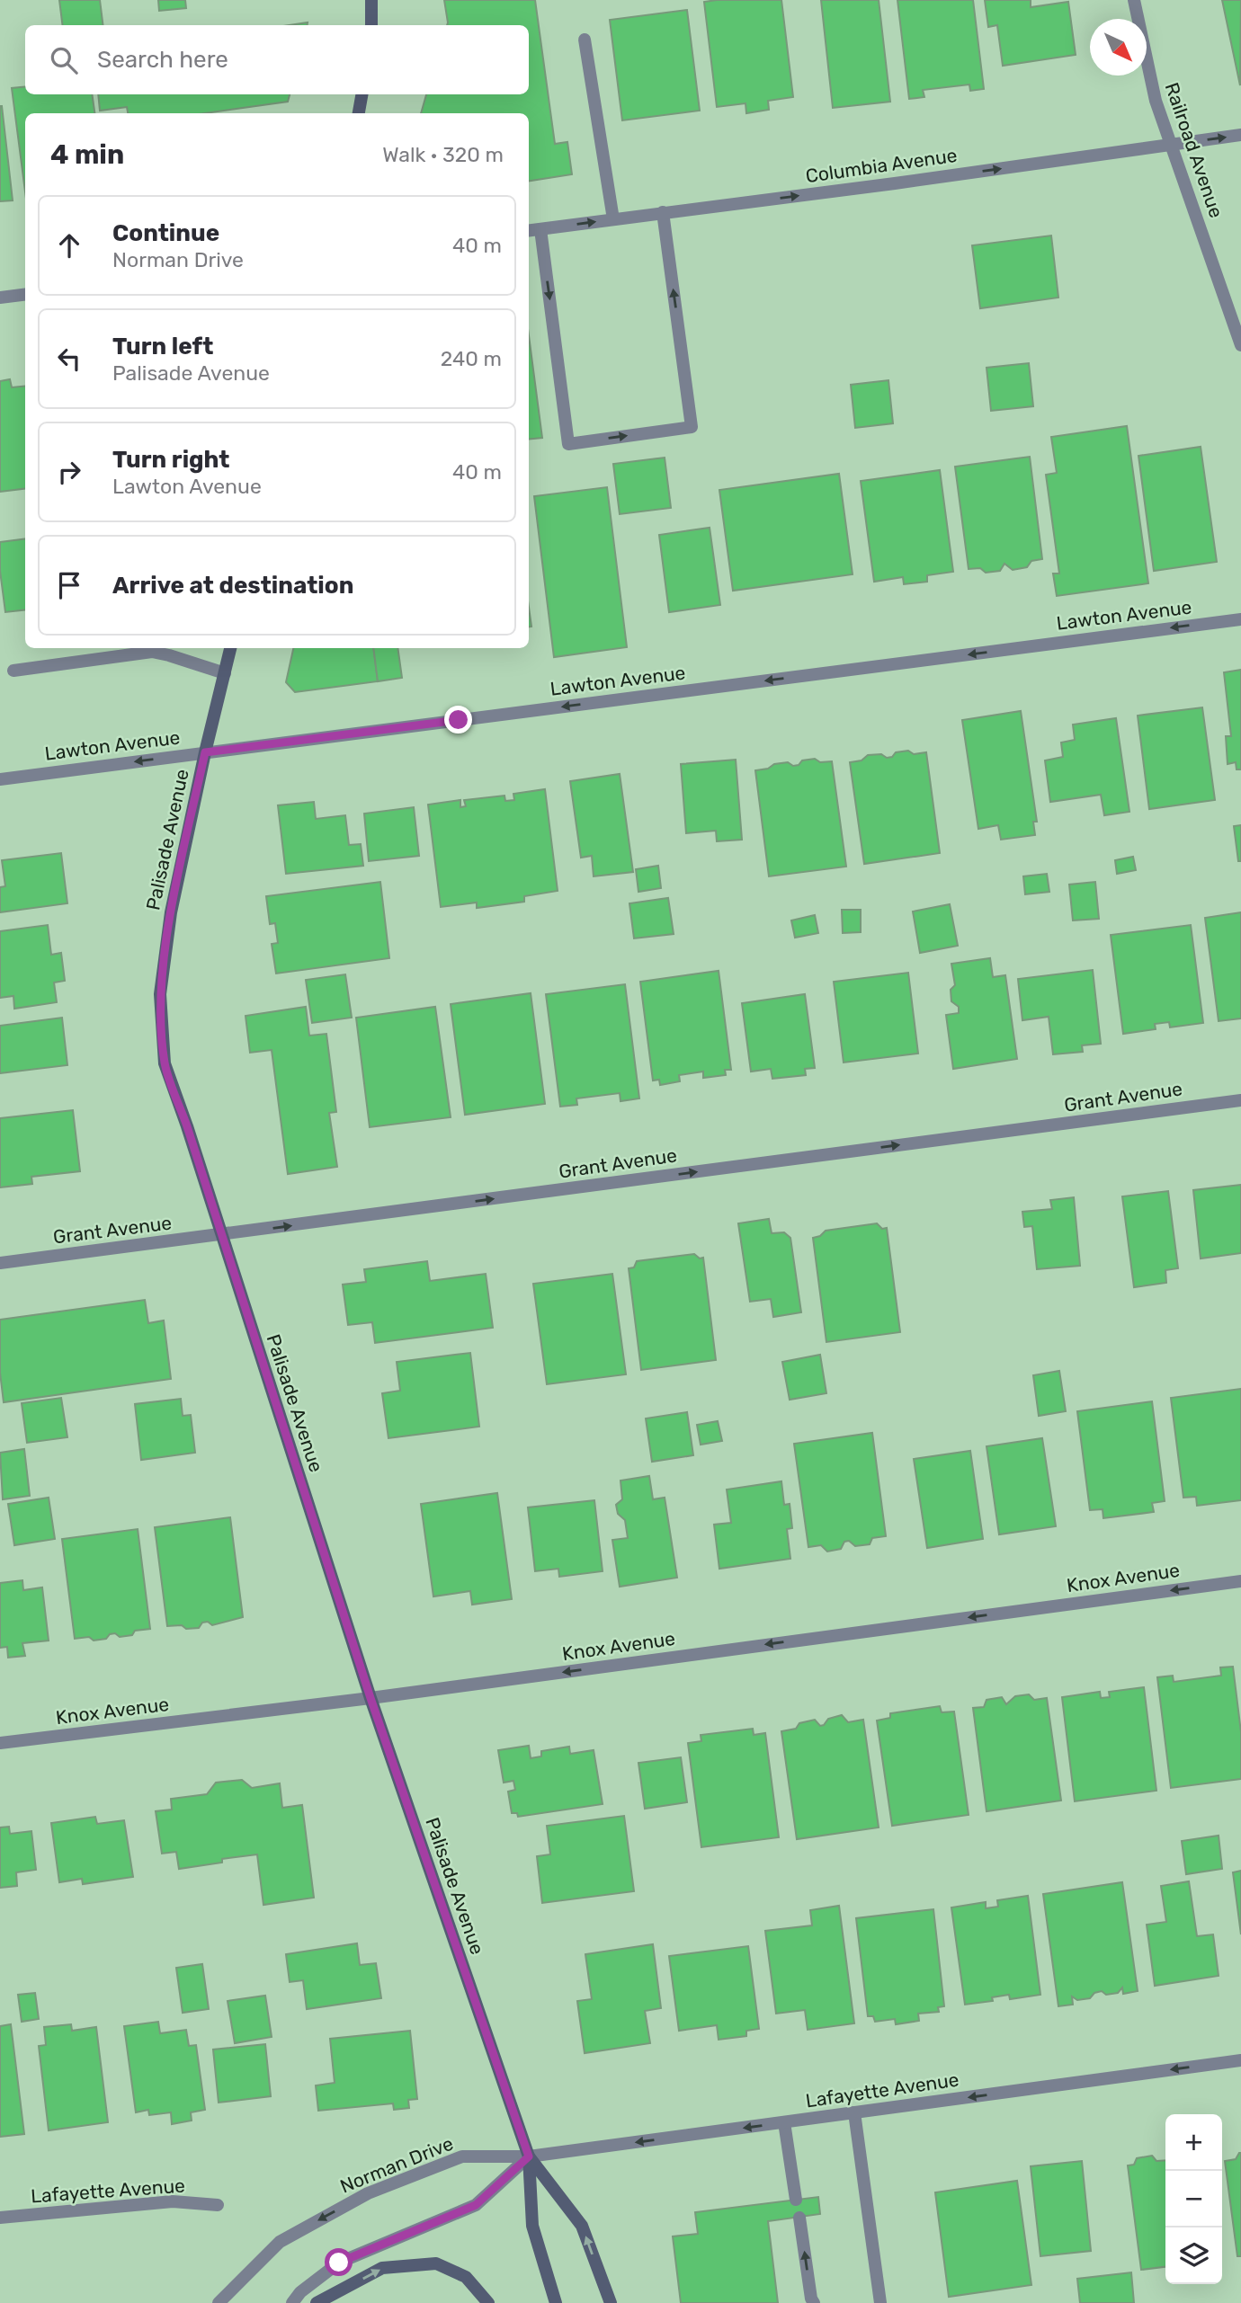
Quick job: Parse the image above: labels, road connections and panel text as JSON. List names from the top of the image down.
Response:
{
  "streets": {
    "main road": ["Palisade Avenue"],
    "street": [
      "Railroad Avenue",
      "Columbia Avenue",
      "Lawton Avenue",
      "Grant Avenue",
      "Knox Avenue",
      "Lafayette Avenue",
      "Norman Drive"
    ]
  },
  "crossings": [
    ["Railroad Avenue", "Columbia Avenue"],
    ["Lawton Avenue", "Palisade Avenue"],
    ["Palisade Avenue", "Grant Avenue"],
    ["Palisade Avenue", "Knox Avenue"],
    ["Palisade Avenue", "Lafayette Avenue"],
    ["Palisade Avenue", "Norman Drive"],
    ["Lafayette Avenue", "Norman Drive"]
  ],
  "one_way": [
    "Columbia Avenue",
    "Lawton Avenue",
    "Grant Avenue",
    "Knox Avenue",
    "Lafayette Avenue"
  ],
  "north": "bottom right",
  "page": {
    "search": "Search here",
    "heading": ["4 min", "Walk · 320 m"],
    "list": [
      ["Continue", "Norman Drive", "40 m"],
      ["Turn left", "Palisade Avenue", "240 m"],
      ["Turn right", "Lawton Avenue", "40 m"],
      "Arrive at destination"
    ],
    "map_buttons": ["+", "−"]
  }
}
